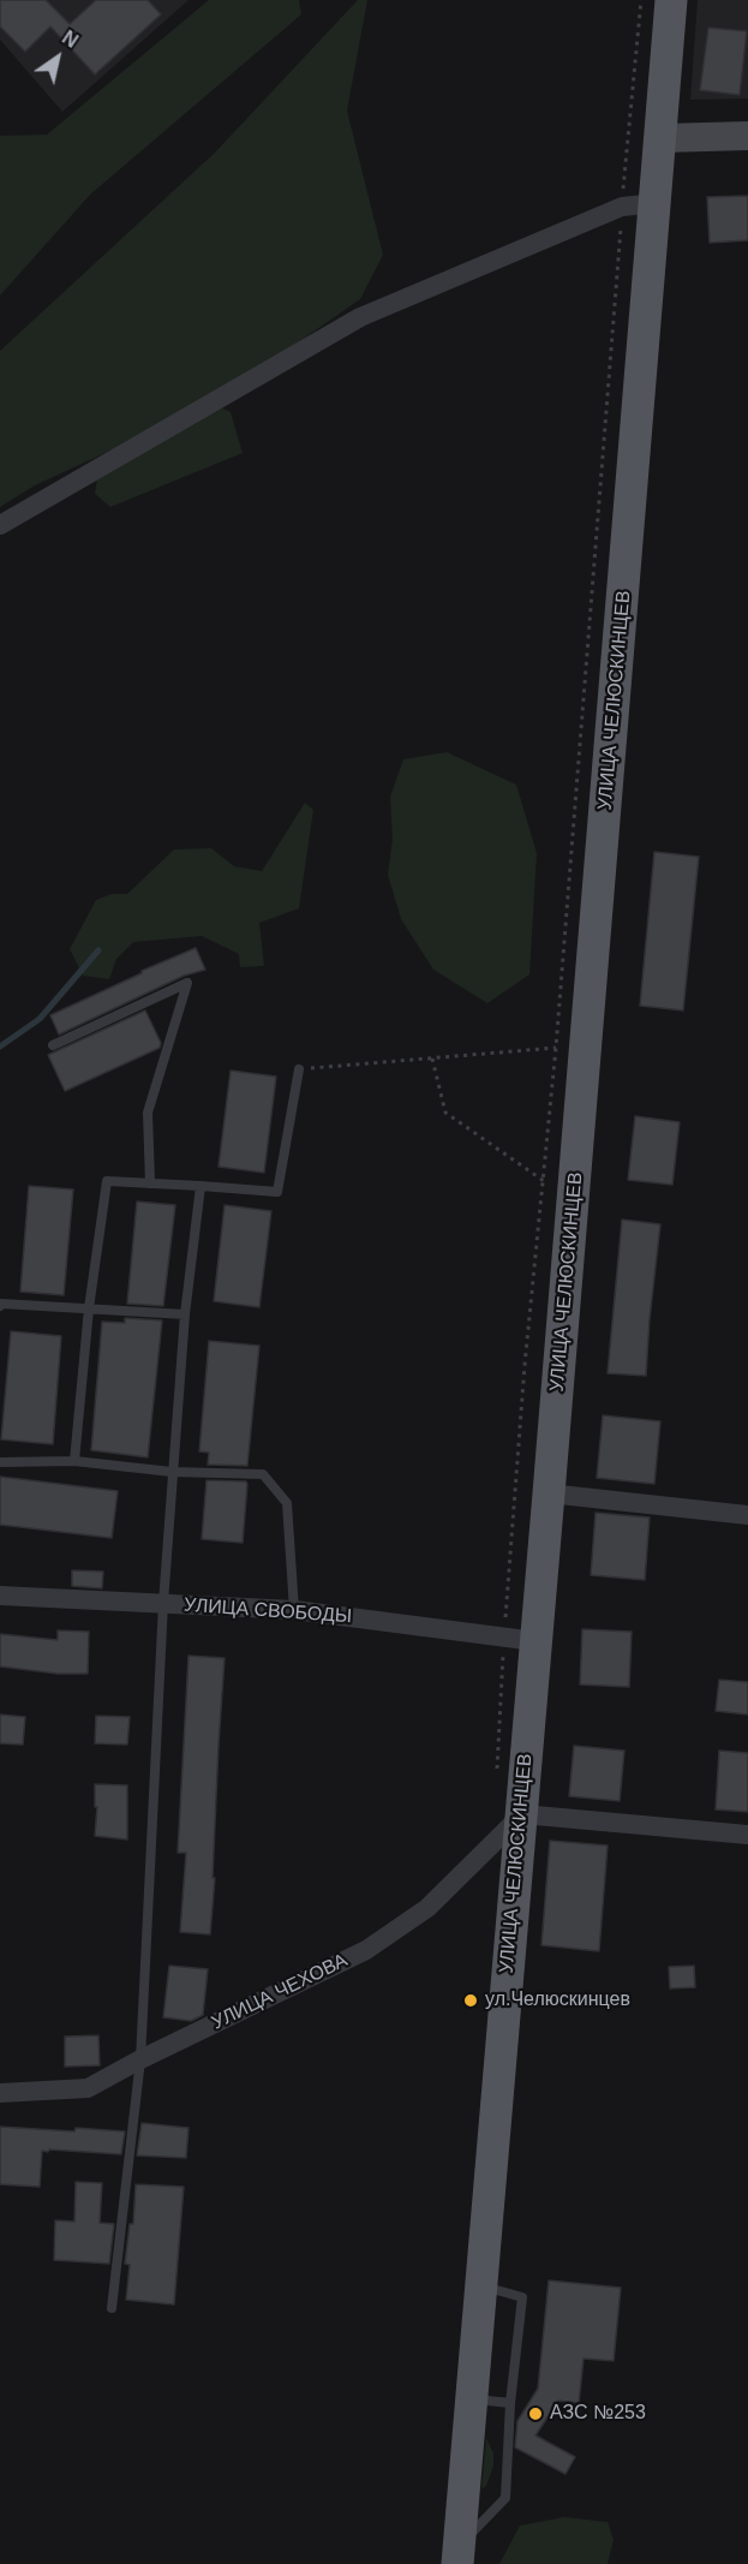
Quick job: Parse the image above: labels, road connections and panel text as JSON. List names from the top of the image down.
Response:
{
  "streets": {
    "main road": ["УЛИЦА ЧЕЛЮСКИНЦЕВ"],
    "street": ["УЛИЦА СВОБОДЫ", "УЛИЦА ЧЕХОВА"]
  },
  "crossings": [
    ["УЛИЦА ЧЕЛЮСКИНЦЕВ", "УЛИЦА СВОБОДЫ"],
    ["УЛИЦА ЧЕЛЮСКИНЦЕВ", "УЛИЦА ЧЕХОВА"]
  ],
  "places": ["ул.Челюскинцев", "АЗС №253"],
  "north": "top right"
}
